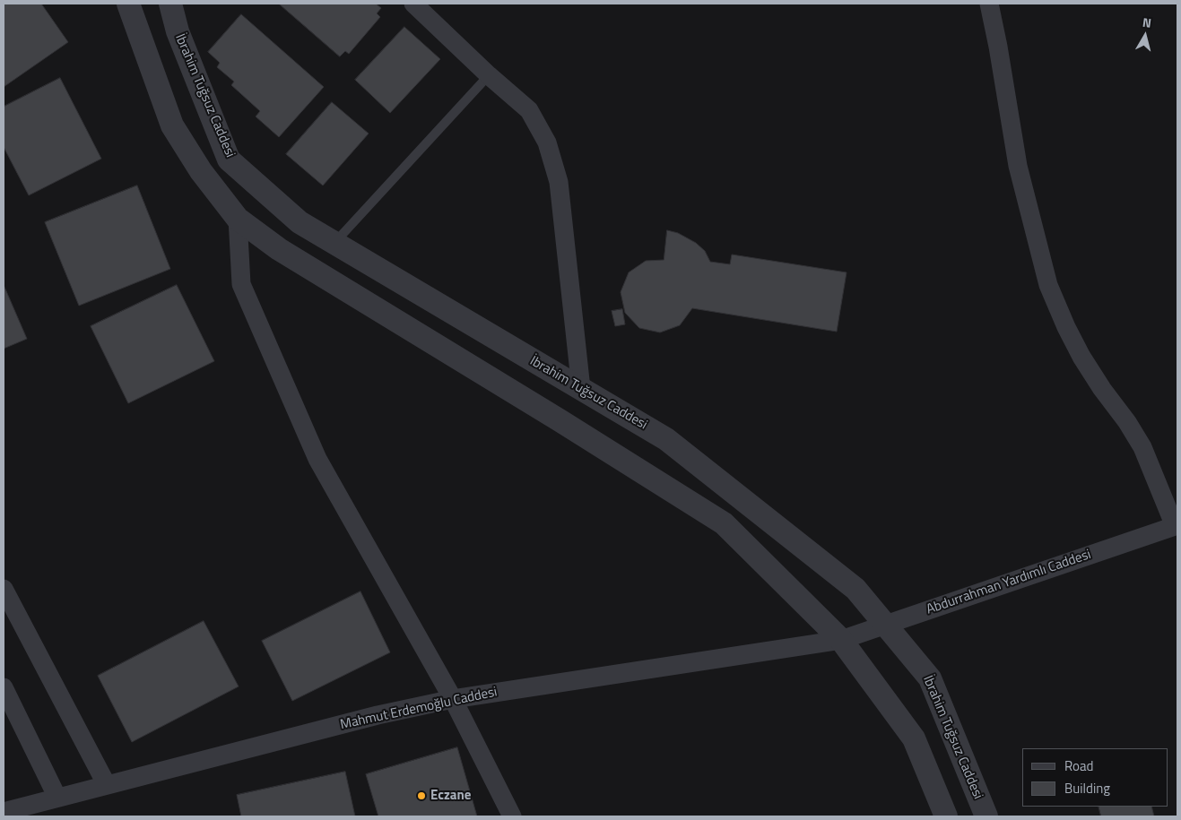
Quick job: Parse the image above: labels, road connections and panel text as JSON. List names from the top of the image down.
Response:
{
  "streets": {
    "street": ["İbrahim Tuğsuz Caddesi", "Abdurrahman Yardımlı Caddesi", "Mahmut Erdemoğlu Caddesi"]
  },
  "crossings": [
    ["İbrahim Tuğsuz Caddesi", "Abdurrahman Yardımlı Caddesi"],
    ["Abdurrahman Yardımlı Caddesi", "Mahmut Erdemoğlu Caddesi"]
  ],
  "places": ["Eczane"],
  "legend": ["Road", "Building"],
  "north": "top"
}
